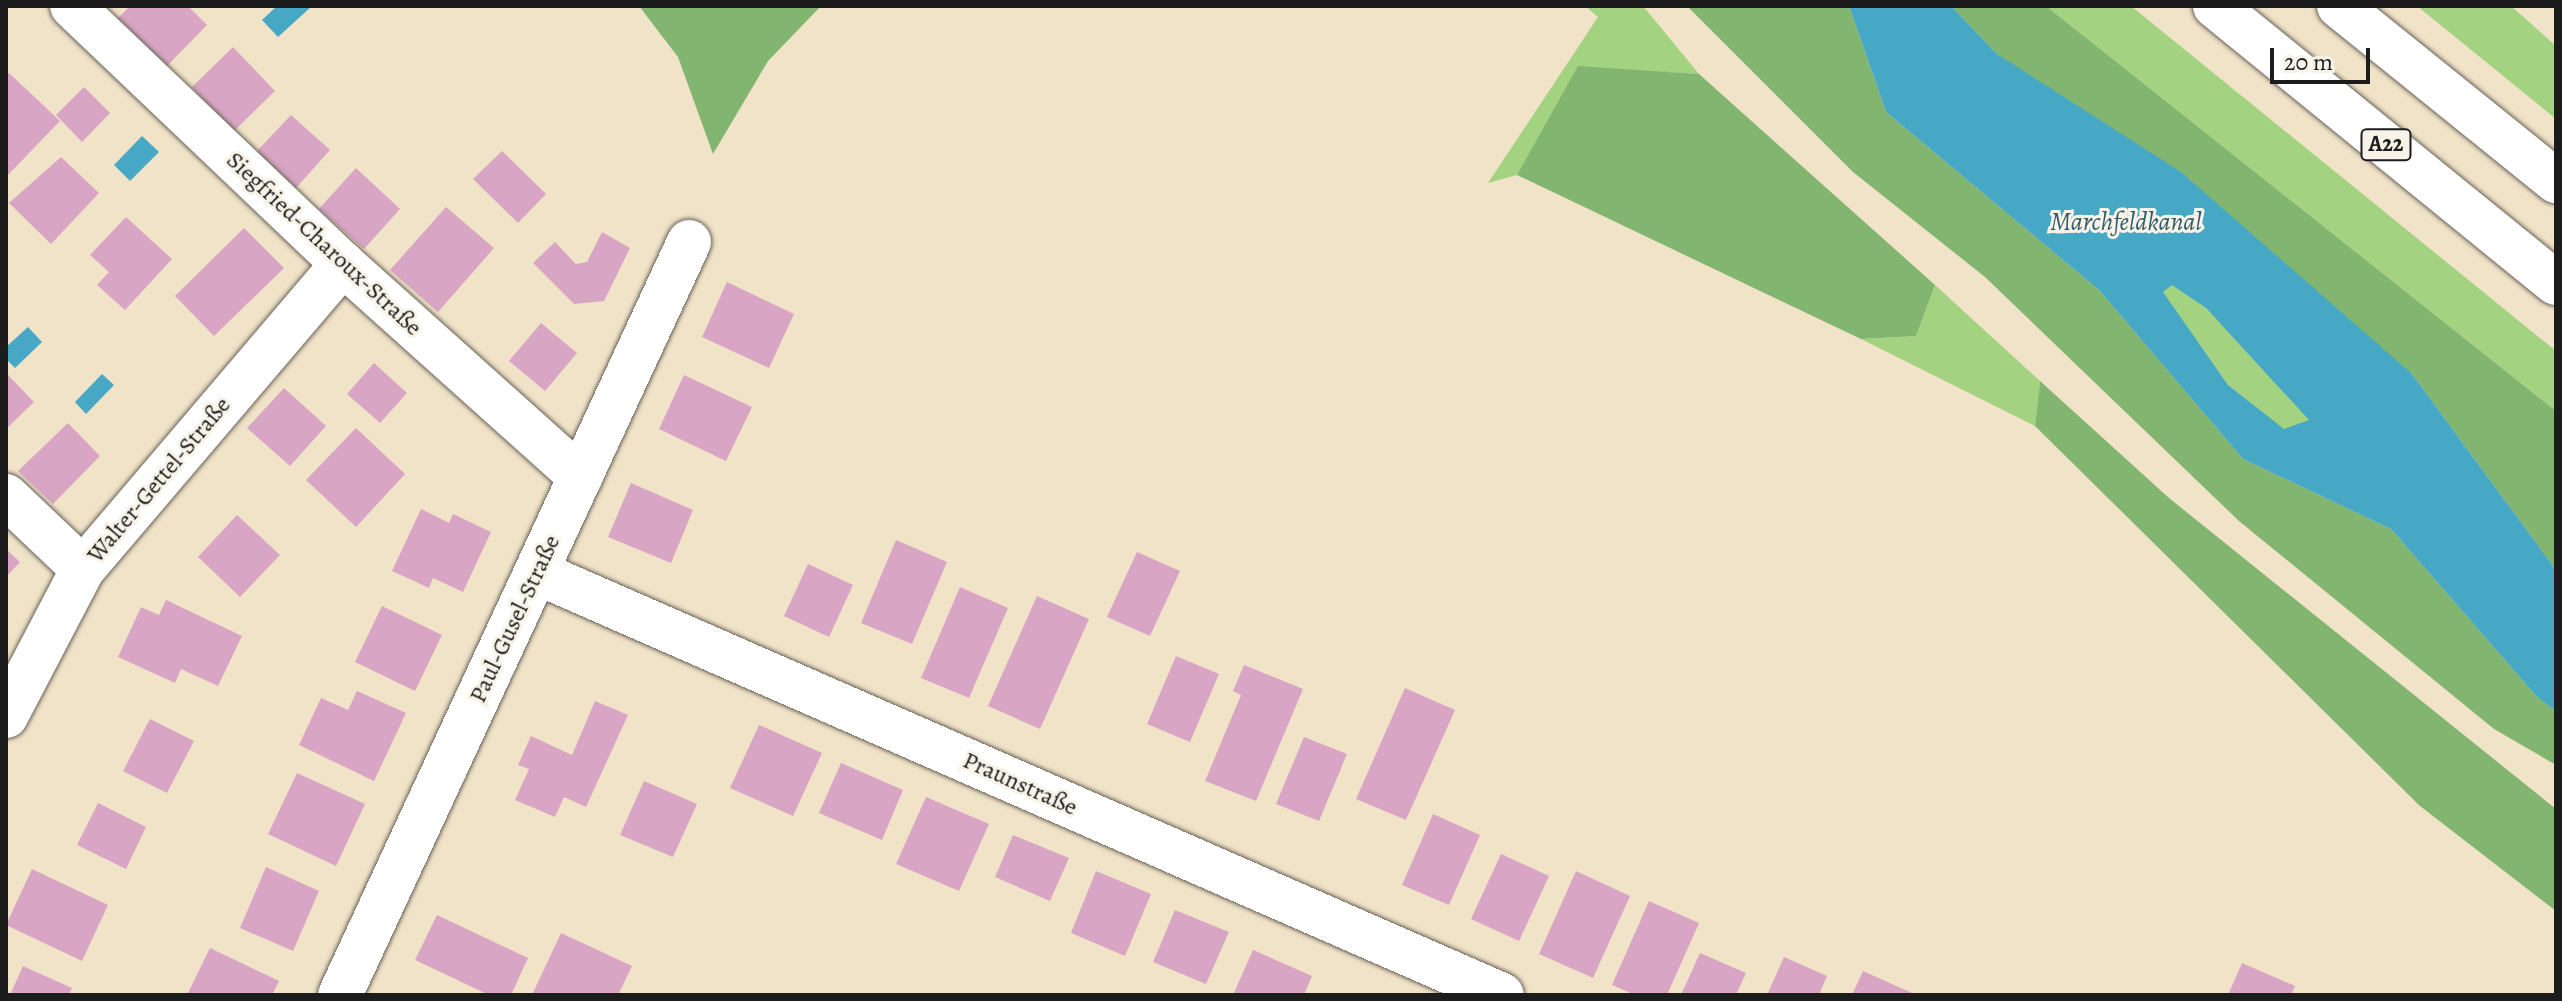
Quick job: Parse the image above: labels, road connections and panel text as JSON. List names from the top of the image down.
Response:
{
  "streets": {
    "main road": [
      "A22",
      "Siegfried-Charoux-Straße",
      "Walter-Gettel-Straße",
      "Paul-Gusel-Straße",
      "Praunstraße"
    ]
  },
  "crossings": [
    ["Siegfried-Charoux-Straße", "Walter-Gettel-Straße"],
    ["Siegfried-Charoux-Straße", "Paul-Gusel-Straße"],
    ["Paul-Gusel-Straße", "Praunstraße"]
  ],
  "water": ["Marchfeldkanal"],
  "scale_bar": "20 m"
}
